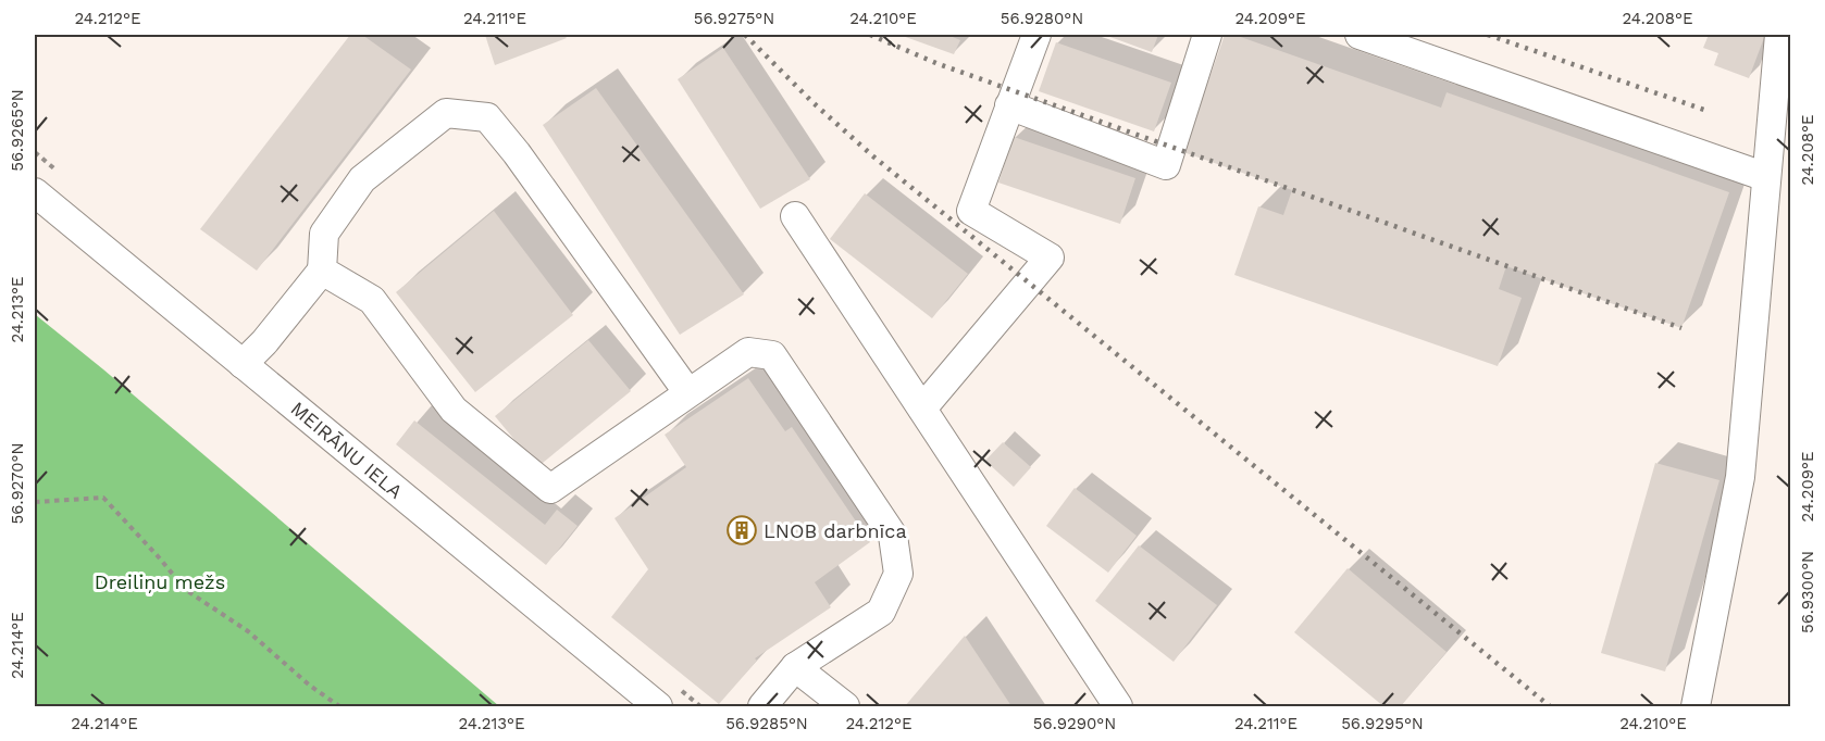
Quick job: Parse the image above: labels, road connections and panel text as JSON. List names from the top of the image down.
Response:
{
  "streets": {
    "street": ["MEIRĀNU IELA"]
  },
  "parks": ["Dreiliņu mežs"],
  "places": {
    "building": ["LNOB darbnīca"]
  },
  "coordinates": [
    "24.212°E",
    "24.211°E",
    "56.9275°N",
    "24.210°E",
    "56.9280°N",
    "24.209°E",
    "24.208°E",
    "56.9265°N",
    "24.213°E",
    "56.9270°N",
    "56.9300°N",
    "24.214°E",
    "56.9285°N",
    "56.9290°N",
    "56.9295°N"
  ]
}
